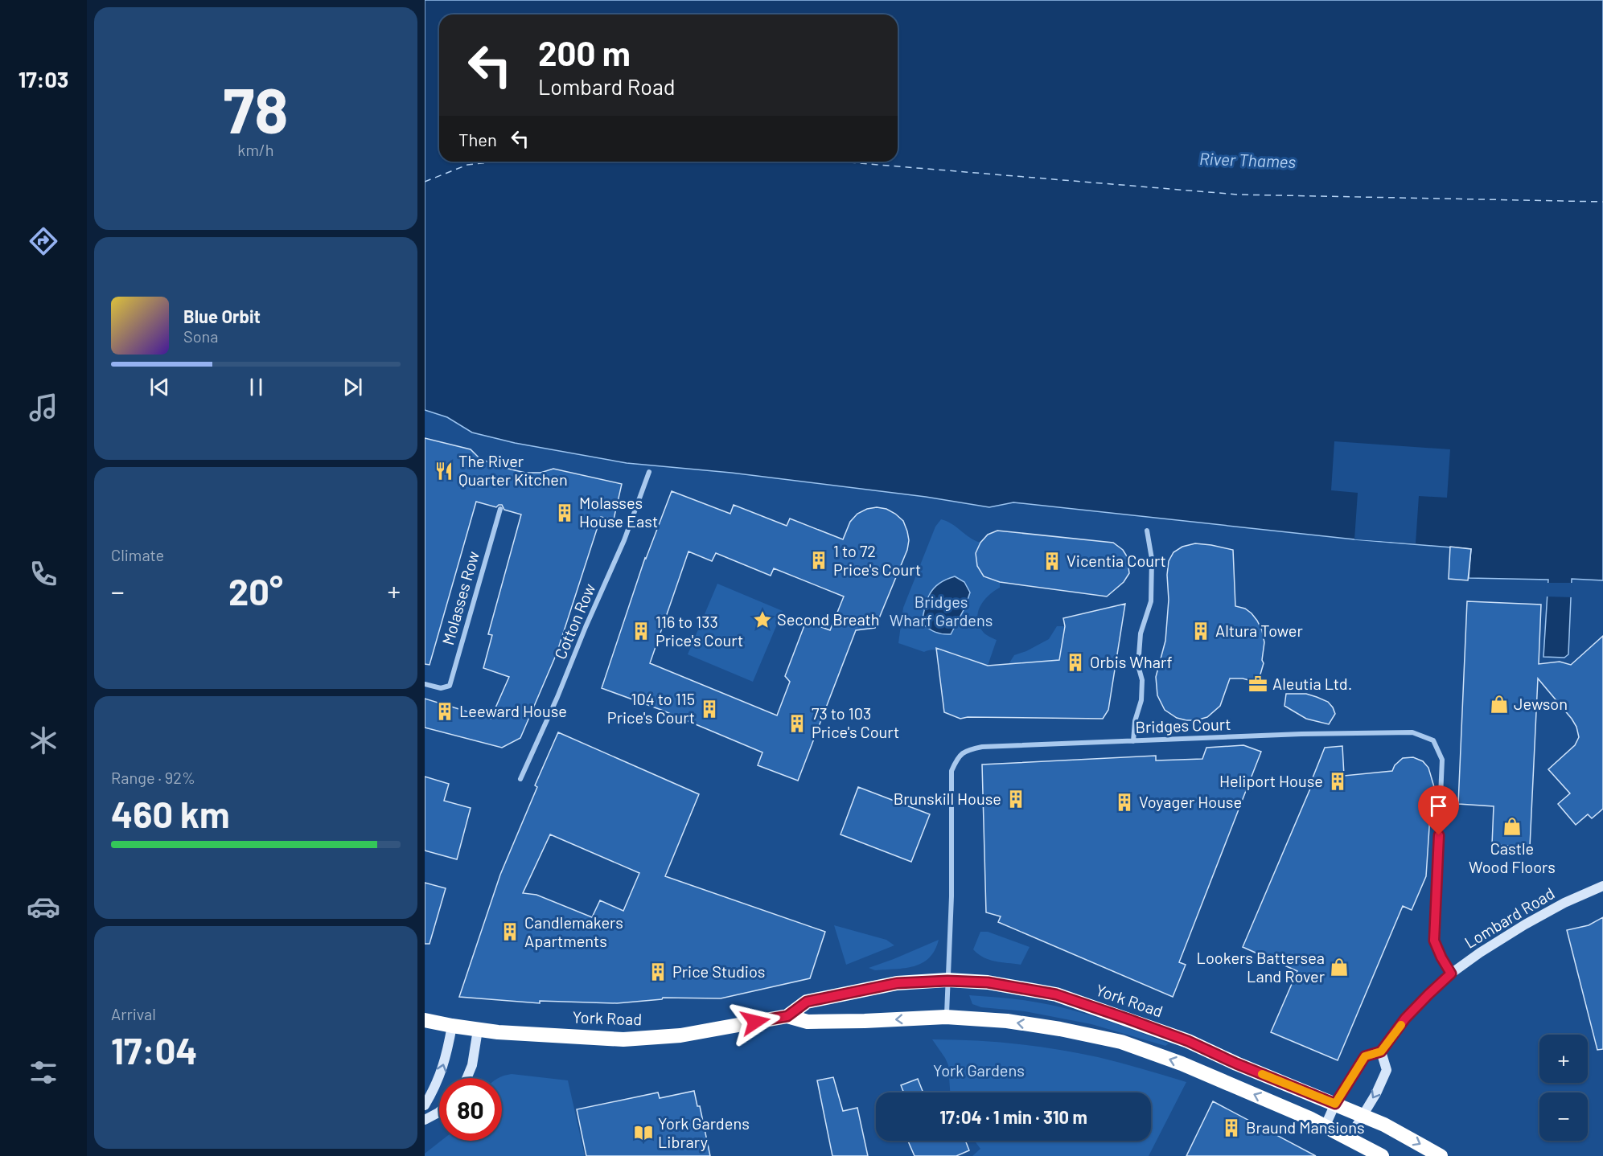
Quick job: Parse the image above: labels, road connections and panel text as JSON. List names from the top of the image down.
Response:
{
  "streets": {
    "highway": ["York Road"],
    "main road": ["Lombard Road"],
    "street": ["Molasses Row", "Cotton Row", "Bridges Court"]
  },
  "crossings": [
    ["Bridges Court", "Lombard Road"],
    ["Bridges Court", "York Road"],
    ["Lombard Road", "York Road"]
  ],
  "water": ["River Thames"],
  "parks": ["Bridges Wharf Gardens", "York Gardens"],
  "places": {
    "restaurant": ["The River Quarter Kitchen"],
    "building": [
      "Molasses House East",
      "1 to 72 Price's Court",
      "Vicentia Court",
      "116 to 133 Price's Court",
      "Altura Tower",
      "Orbis Wharf",
      "104 to 115 Price's Court",
      "Leeward House",
      "73 to 103 Price's Court",
      "Heliport House",
      "Brunskill House",
      "Voyager House",
      "Candlemakers Apartments",
      "Price Studios",
      "Braund Mansions"
    ],
    "place": ["Second Breath"],
    "office": ["Aleutia Ltd."],
    "shop": ["Jewson", "Castle Wood Floors", "Lookers Battersea Land Rover"],
    "library": ["York Gardens Library"]
  },
  "page": {
    "tabs": "17:03",
    "tile": [
      ["78", "km/h"],
      "Climate",
      ["Range · 92%", "460 km"],
      ["Arrival", "17:04"]
    ],
    "turn": ["200 m", "Lombard Road"],
    "then": "Then",
    "song": ["Blue Orbit", "Sona"],
    "heat": ["−", "20°", "+"],
    "map_buttons": ["+", "−"],
    "limit": "80",
    "trip": "17:04 · 1 min · 310 m"
  }
}
